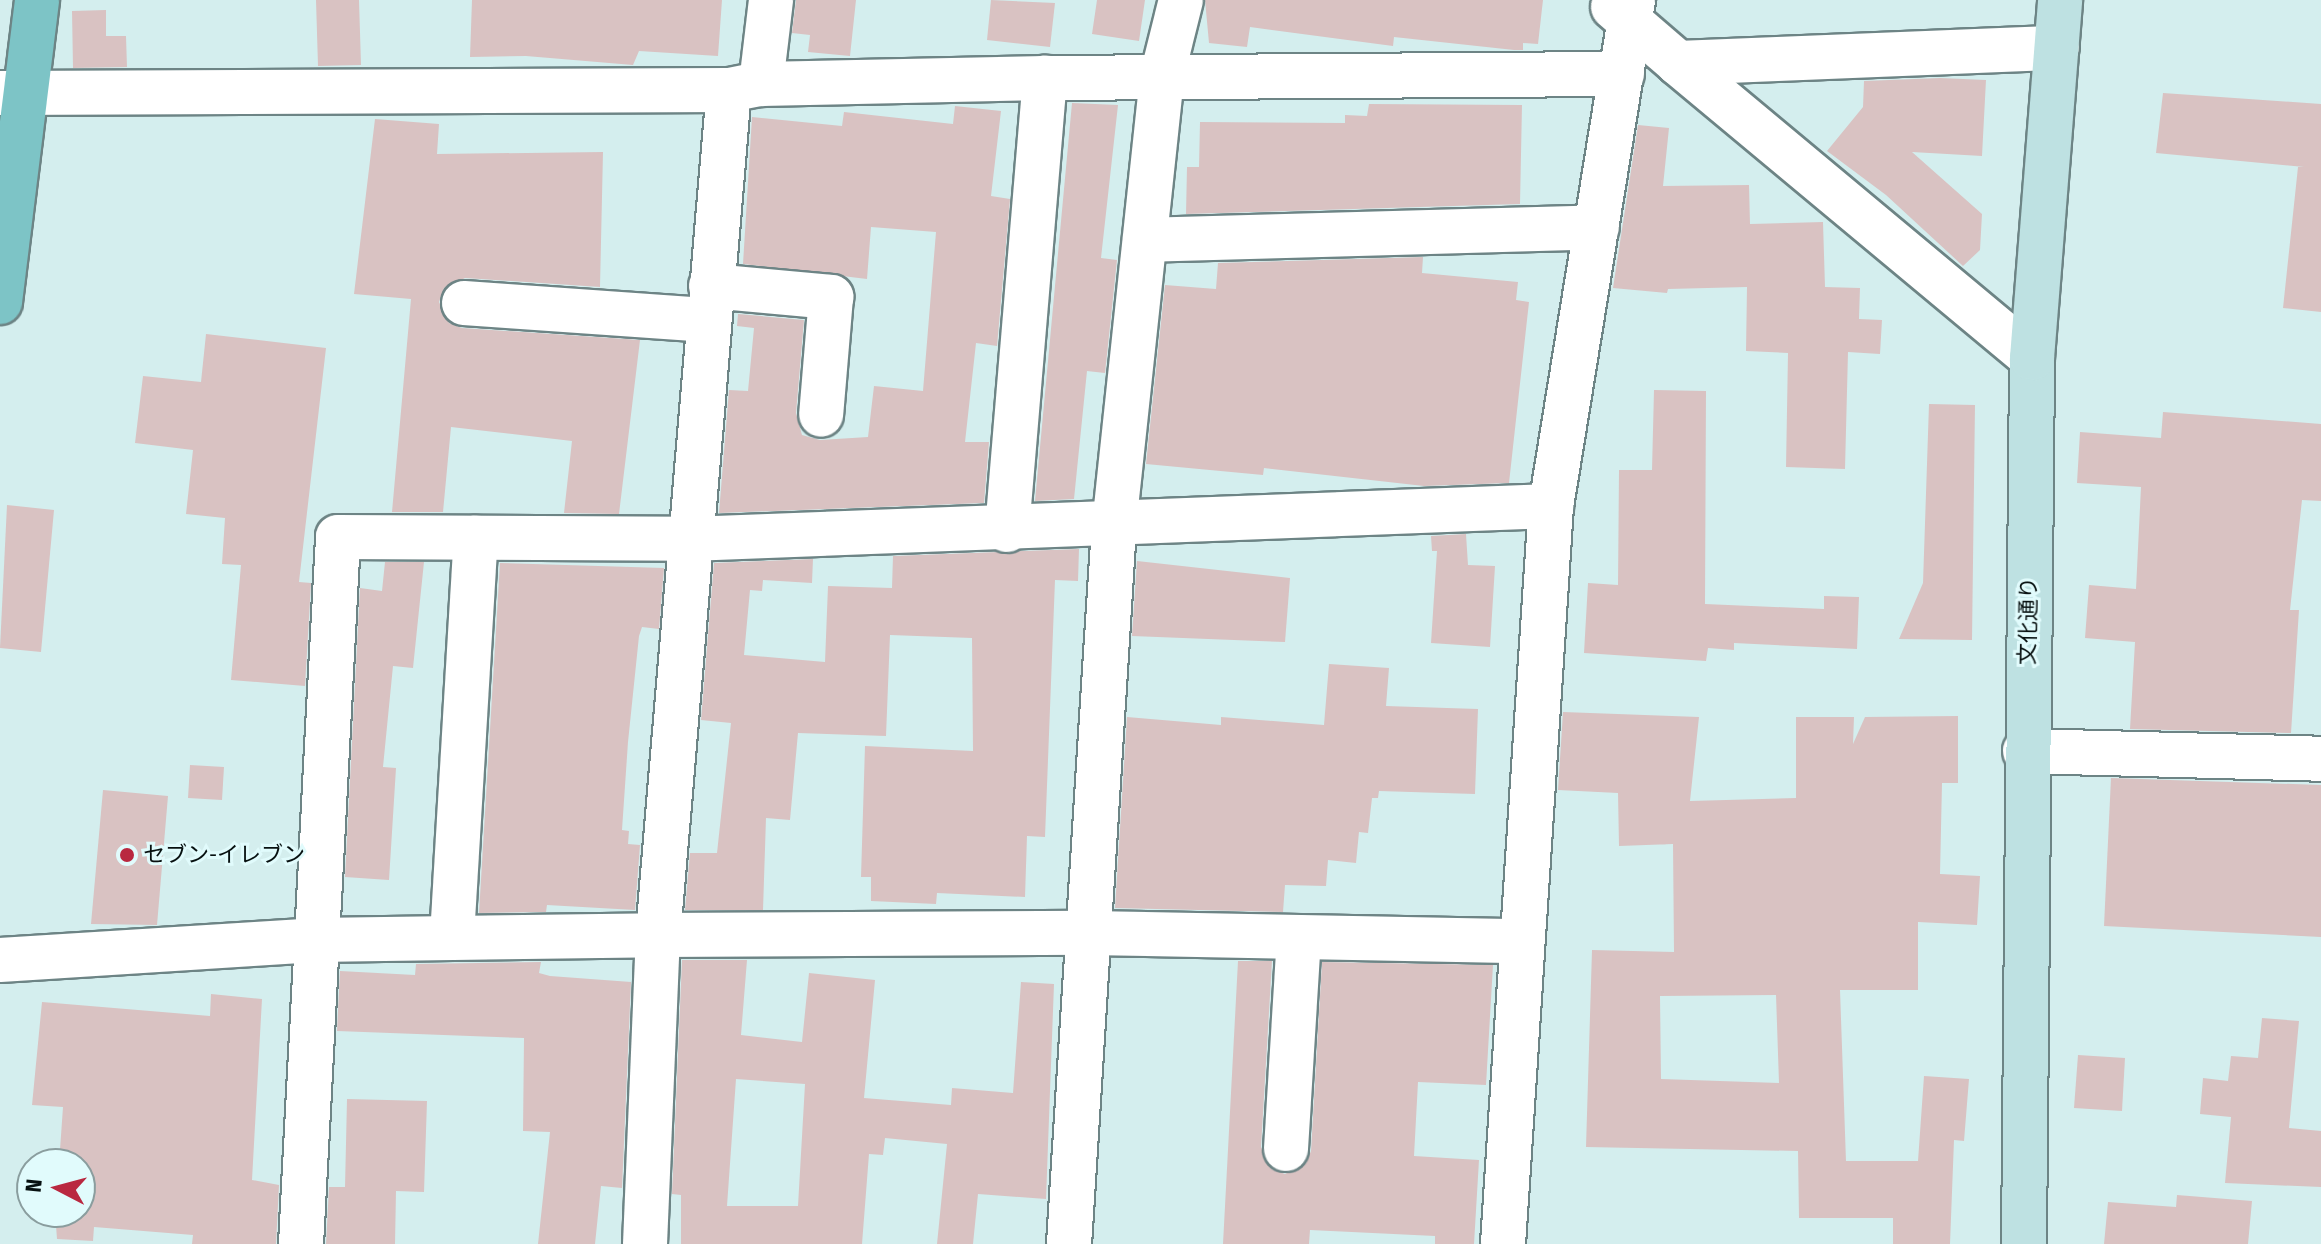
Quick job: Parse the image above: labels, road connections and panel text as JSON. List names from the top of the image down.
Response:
{
  "streets": {
    "street": ["文化通り"]
  },
  "places": ["セブン-イレブン"],
  "north": "left"
}
